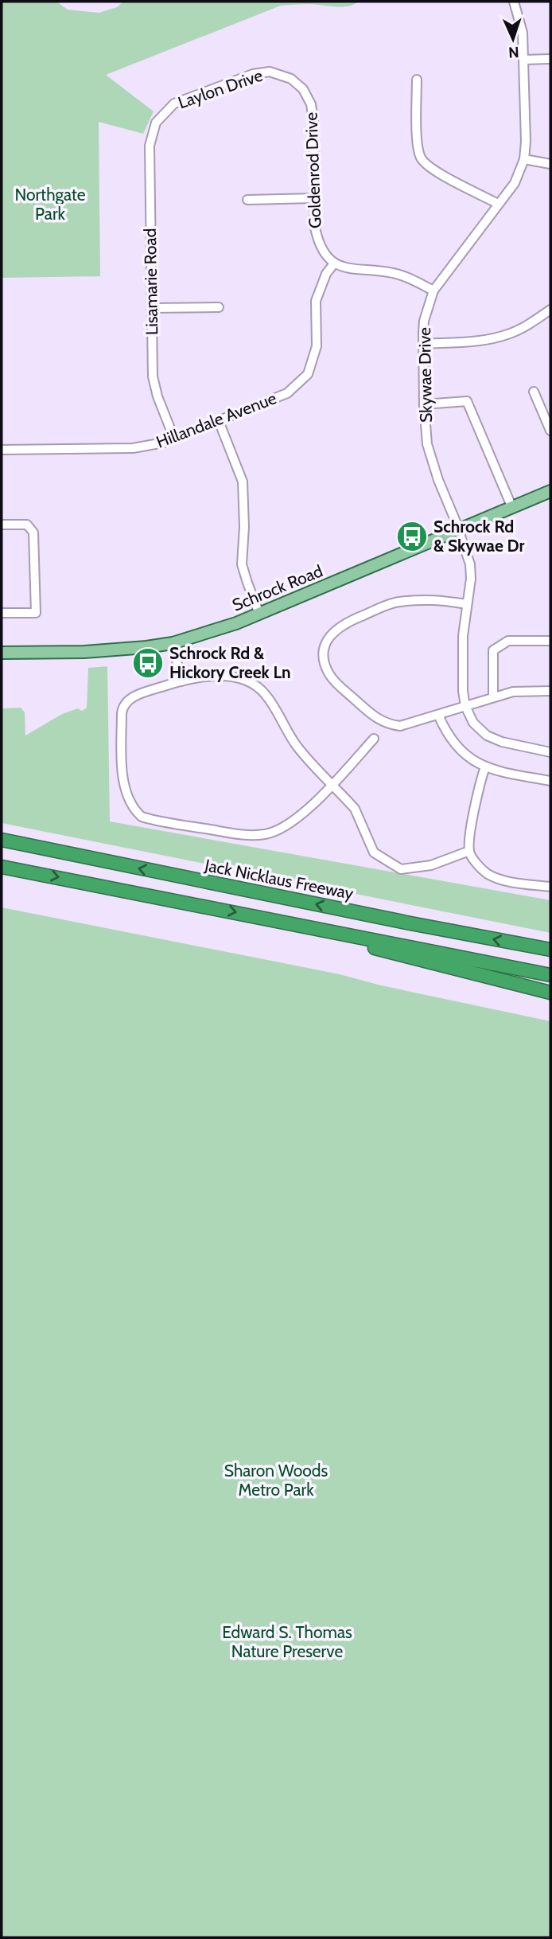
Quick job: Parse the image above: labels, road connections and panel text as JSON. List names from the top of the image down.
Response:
{
  "streets": {
    "highway": ["Jack Nicklaus Freeway"],
    "main road": ["Schrock Road"],
    "street": [
      "Laylon Drive",
      "Goldenrod Drive",
      "Lisamarie Road",
      "Skywae Drive",
      "Hillandale Avenue"
    ]
  },
  "crossings": [
    ["Laylon Drive", "Goldenrod Drive"],
    ["Laylon Drive", "Lisamarie Road"],
    ["Goldenrod Drive", "Hillandale Avenue"],
    ["Lisamarie Road", "Hillandale Avenue"],
    ["Skywae Drive", "Schrock Road"]
  ],
  "parks": ["Northgate Park", "Sharon Woods Metro Park", "Edward S. Thomas Nature Preserve"],
  "places": {
    "bus stop": ["Schrock Rd & Skywae Dr", "Schrock Rd & Hickory Creek Ln"]
  },
  "north": "bottom"
}
